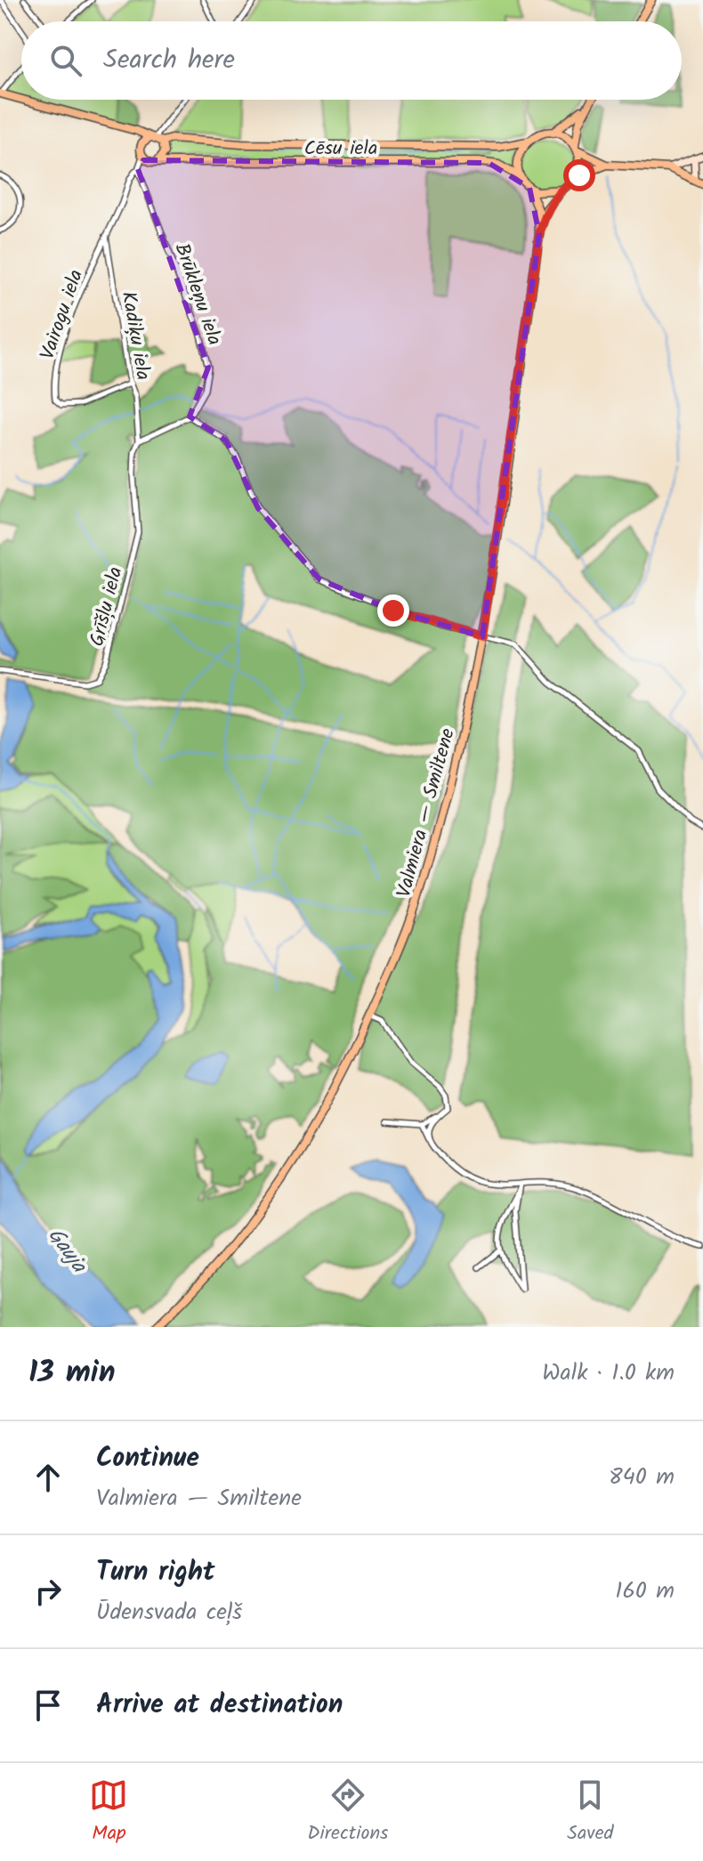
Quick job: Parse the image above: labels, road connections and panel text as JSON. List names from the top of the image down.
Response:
{
  "streets": {
    "main road": ["Cēsu iela", "Valmiera — Smiltene"],
    "street": [
      "Brūkleņu iela",
      "Vairogu iela",
      "Kadiķu iela",
      "Grīšļu iela"
    ]
  },
  "crossings": [
    ["Cēsu iela", "Valmiera — Smiltene"],
    ["Brūkleņu iela", "Vairogu iela"],
    ["Vairogu iela", "Kadiķu iela"],
    ["Kadiķu iela", "Grīšļu iela"]
  ],
  "water": ["Gauja"],
  "page": {
    "search": "Search here",
    "heading": ["13 min", "Walk · 1.0 km"],
    "list": [
      ["Continue", "Valmiera — Smiltene", "840 m"],
      ["Turn right", "Ūdensvada ceļš", "160 m"],
      "Arrive at destination"
    ],
    "nav": ["Map", "Directions", "Saved"]
  }
}
